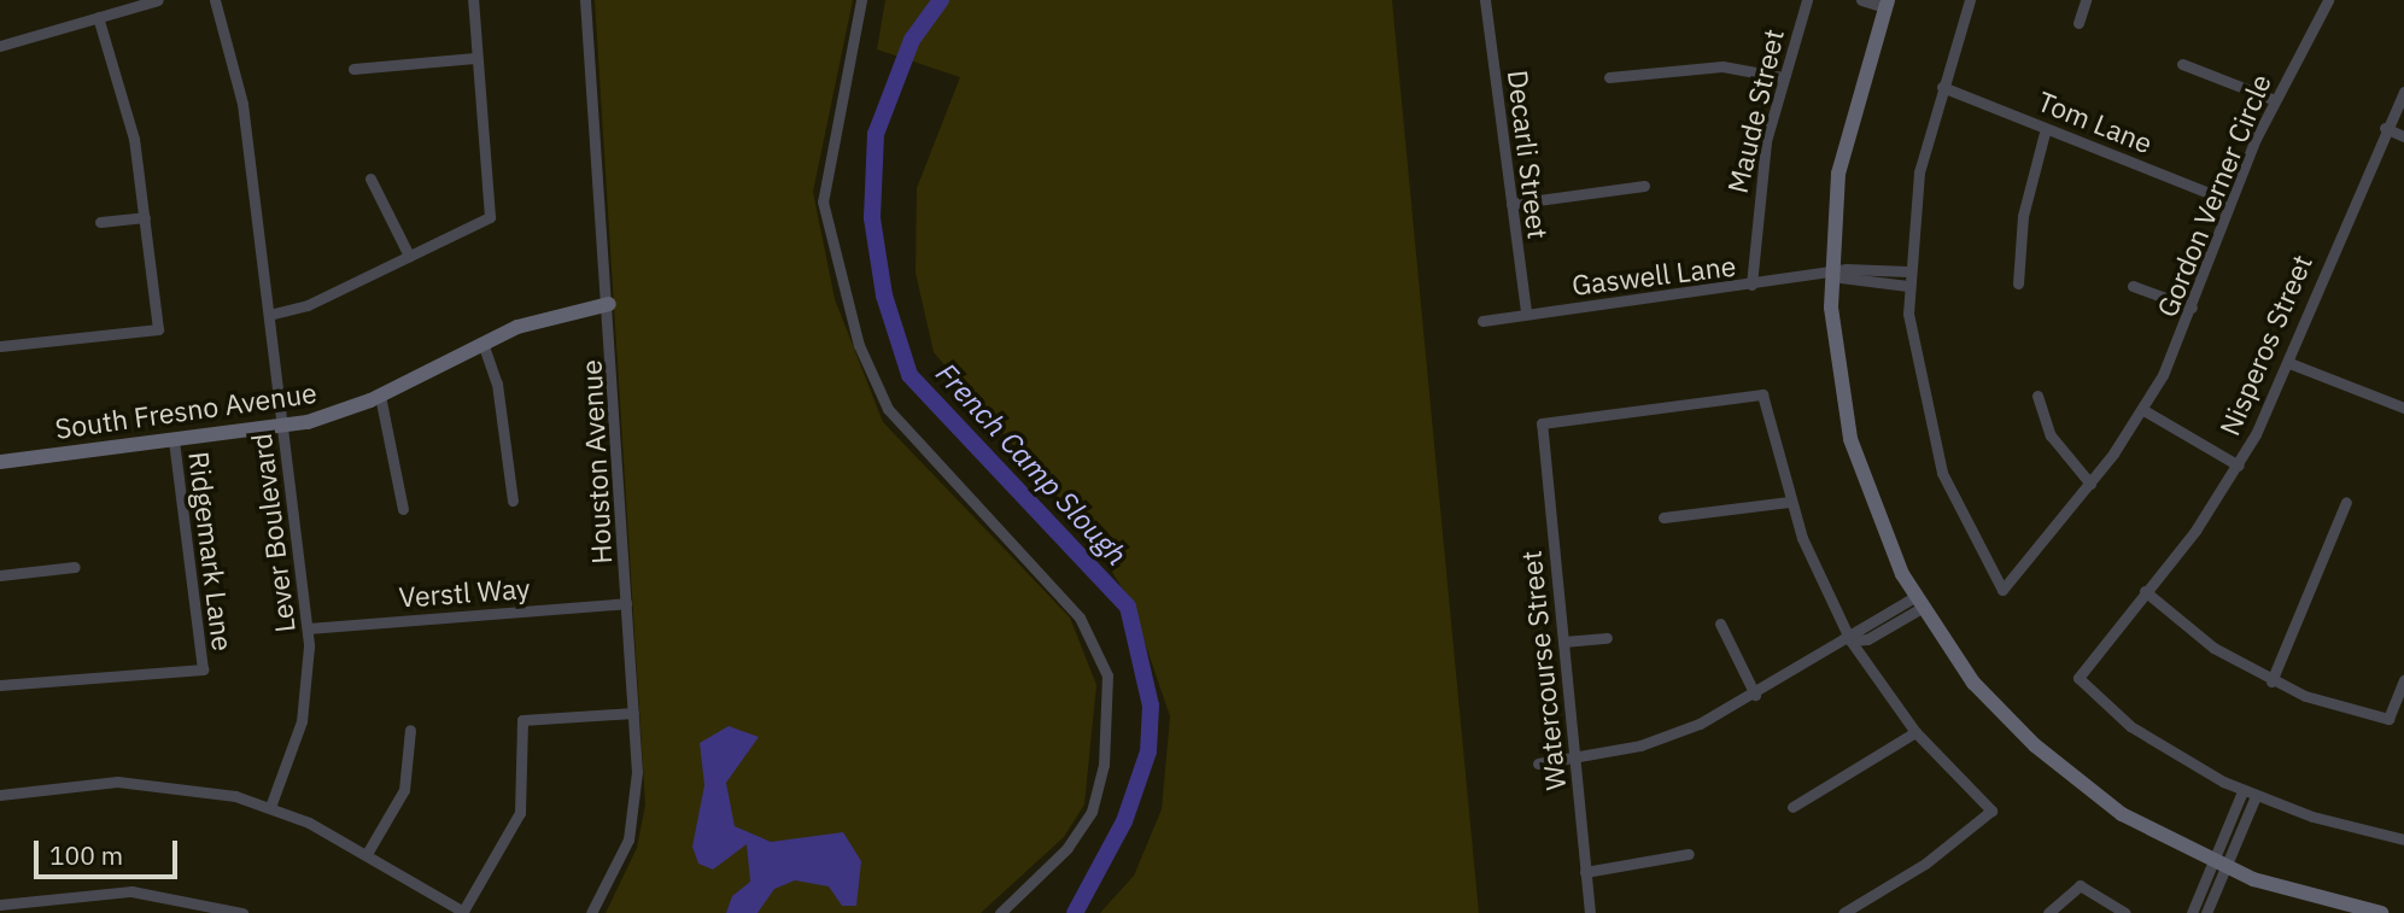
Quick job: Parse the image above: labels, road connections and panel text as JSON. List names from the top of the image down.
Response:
{
  "streets": {
    "street": [
      "Maude Street",
      "Tom Lane",
      "Decarli Street",
      "Gordon Verner Circle",
      "Gaswell Lane",
      "Nisperos Street",
      "South Fresno Avenue",
      "Houston Avenue",
      "Lever Boulevard",
      "Ridgemark Lane",
      "Verstl Way",
      "Watercourse Street"
    ]
  },
  "crossings": [
    ["Maude Street", "Gaswell Lane"],
    ["Tom Lane", "Gordon Verner Circle"],
    ["Decarli Street", "Gaswell Lane"],
    ["Gordon Verner Circle", "Gaswell Lane"],
    ["South Fresno Avenue", "Houston Avenue"],
    ["South Fresno Avenue", "Lever Boulevard"],
    ["South Fresno Avenue", "Ridgemark Lane"],
    ["Houston Avenue", "Verstl Way"],
    ["Lever Boulevard", "Verstl Way"]
  ],
  "water": ["French Camp Slough"],
  "scale_bar": "100 m"
}
